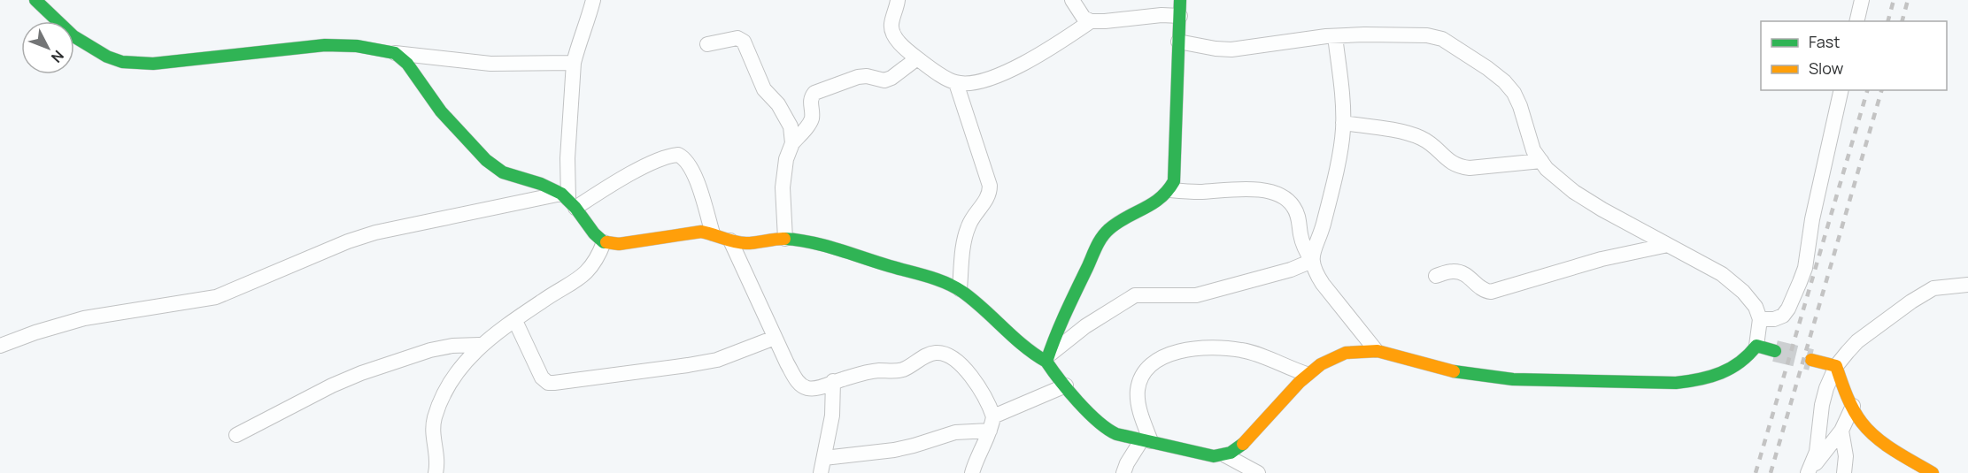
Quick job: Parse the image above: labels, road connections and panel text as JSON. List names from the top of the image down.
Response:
{
  "legend": ["Fast", "Slow"],
  "north": "bottom right"
}
